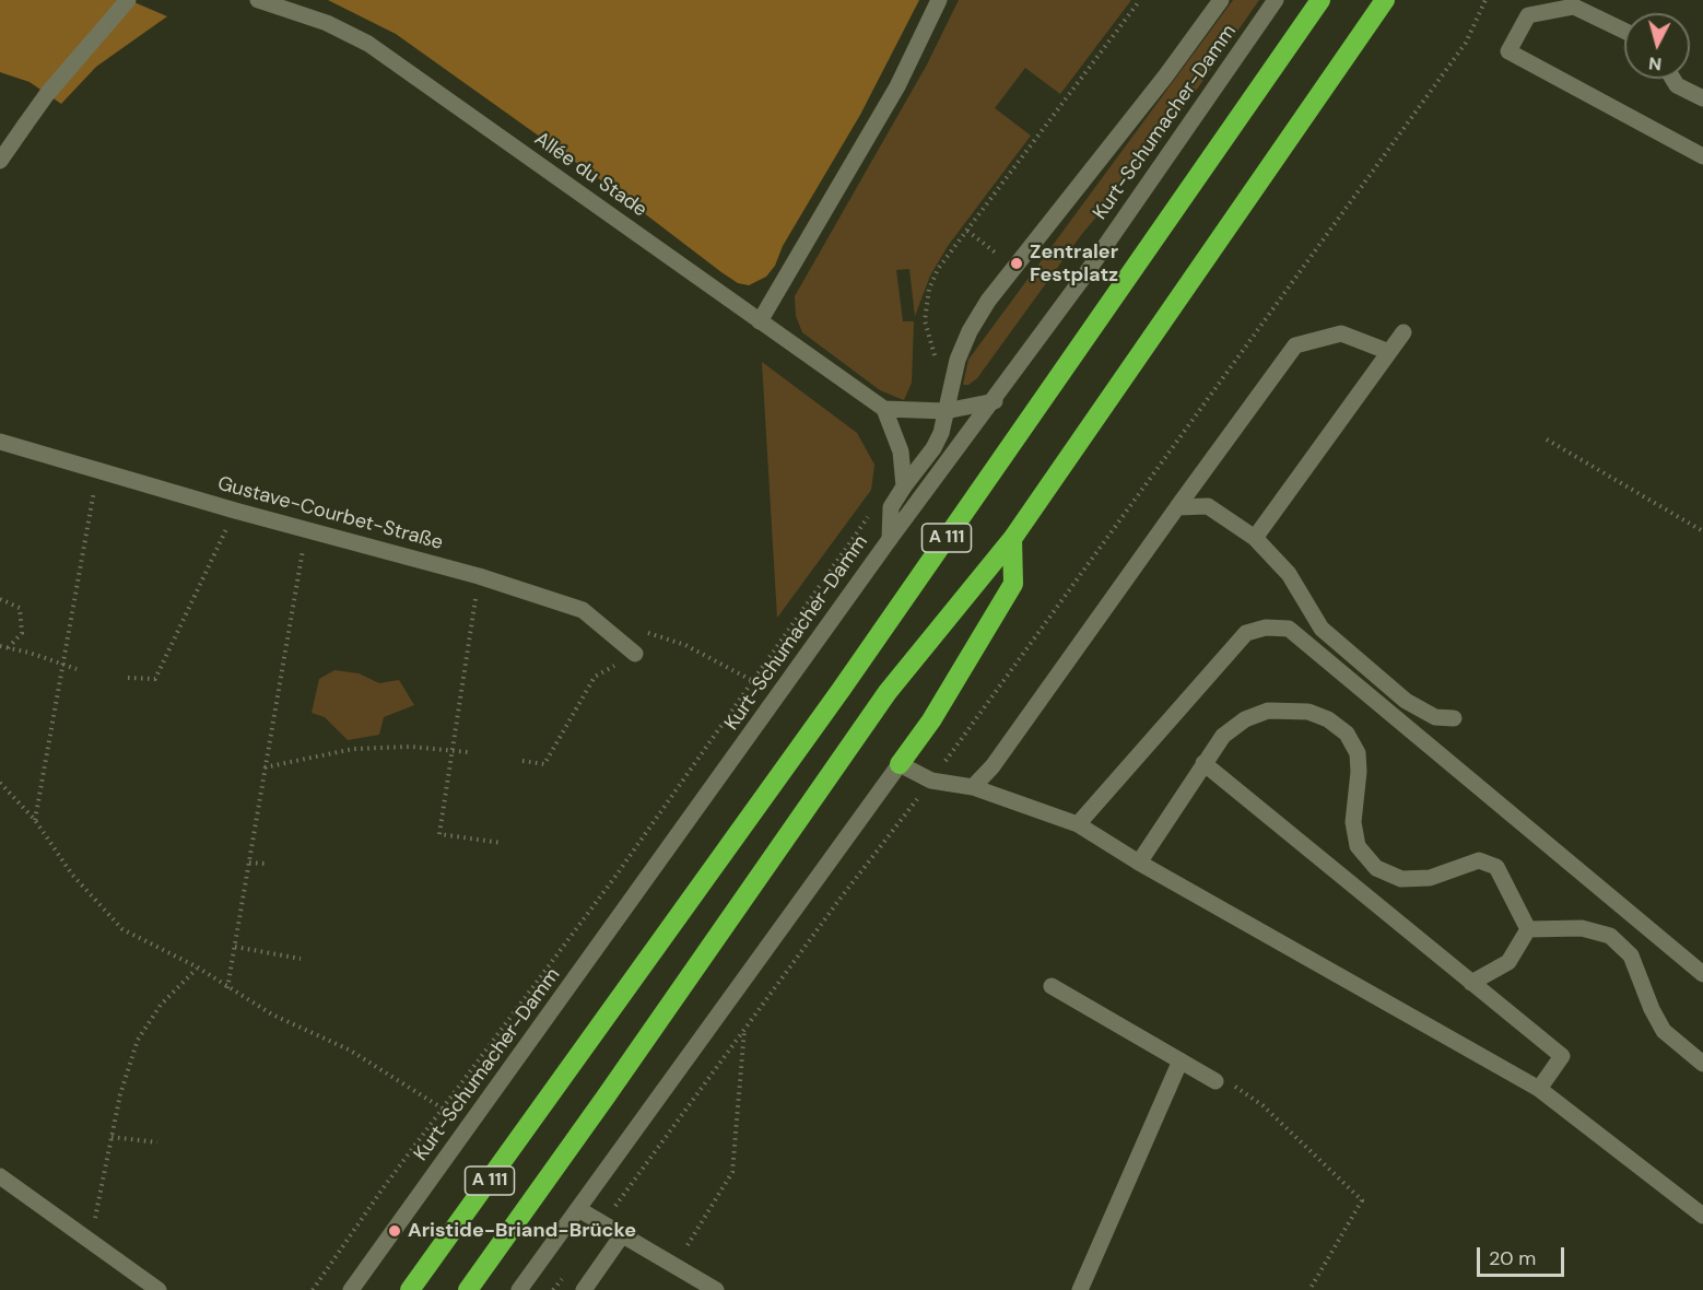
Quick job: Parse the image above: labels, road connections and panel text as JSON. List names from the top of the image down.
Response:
{
  "streets": {
    "highway": ["A 111"],
    "main road": ["Kurt-Schumacher-Damm", "Allée du Stade", "Gustave-Courbet-Straße"]
  },
  "places": ["Zentraler Festplatz", "Aristide-Briand-Brücke"],
  "scale_bar": "20 m",
  "north": "bottom"
}
